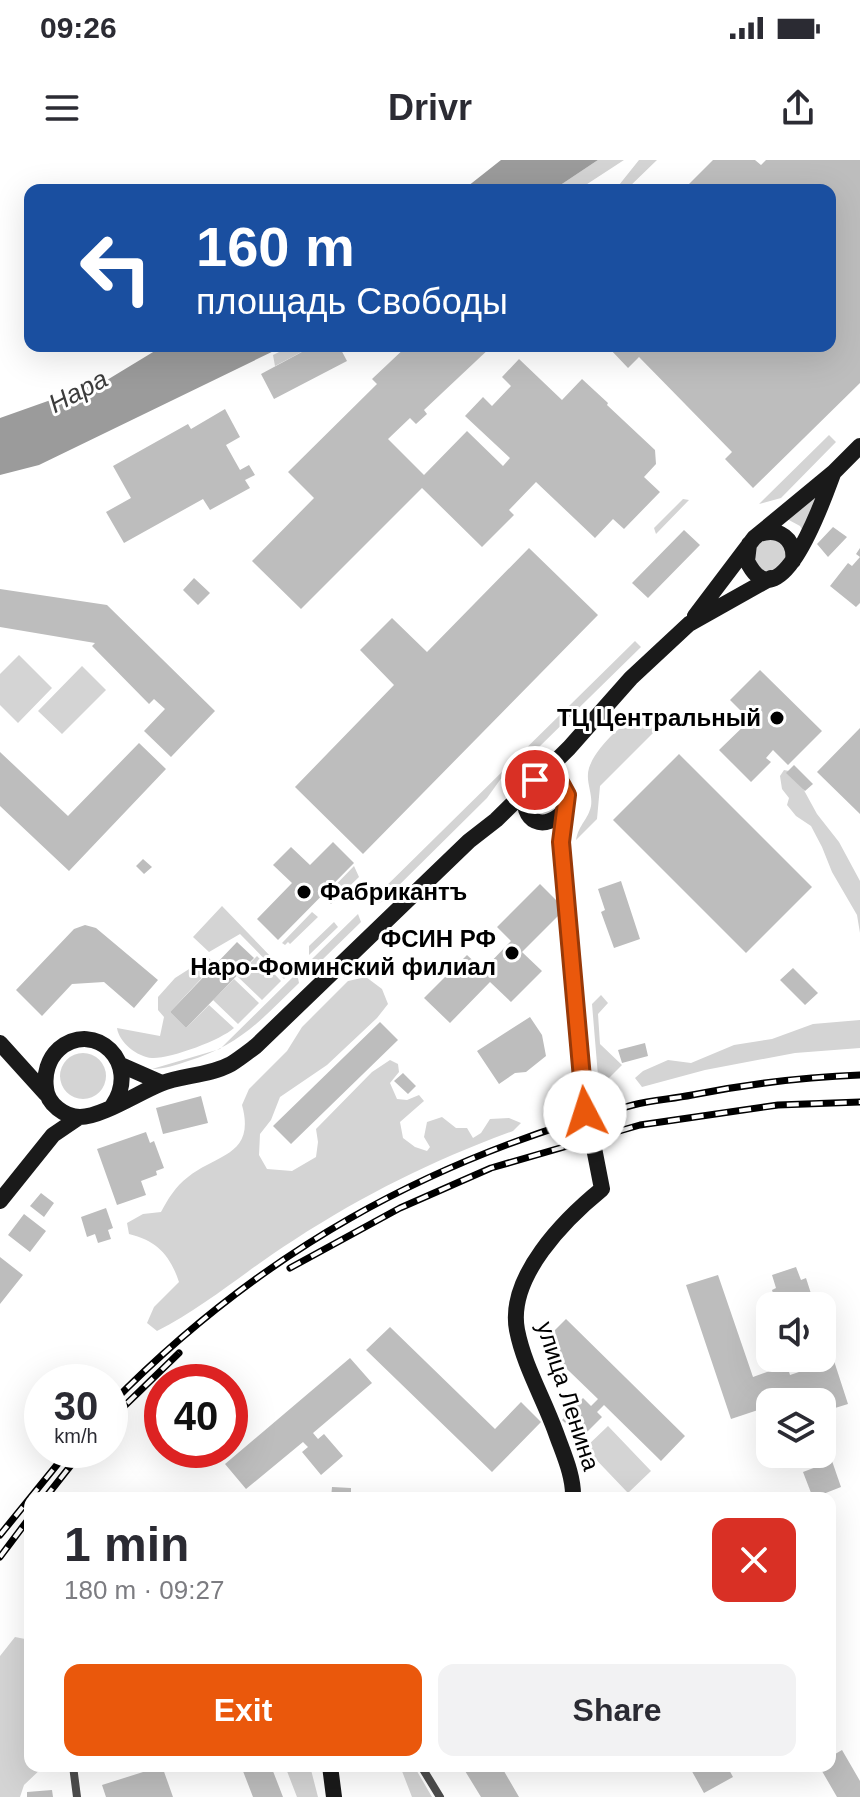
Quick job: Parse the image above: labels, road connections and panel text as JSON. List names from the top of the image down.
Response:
{
  "streets": {
    "main road": ["улица Ленина"]
  },
  "water": ["Нара"],
  "places": ["ТЦ Центральный", "Фабрикантъ", "ФСИН РФ Наро-Фоминский филиал"],
  "page": {
    "status": "09:26",
    "header": "Drivr",
    "turn": ["160 m", "площадь Свободы"],
    "speed": "30 km/h",
    "limit": "40",
    "heading": ["1 min", "180 m · 09:27"],
    "buttons": ["Exit", "Share"]
  }
}
